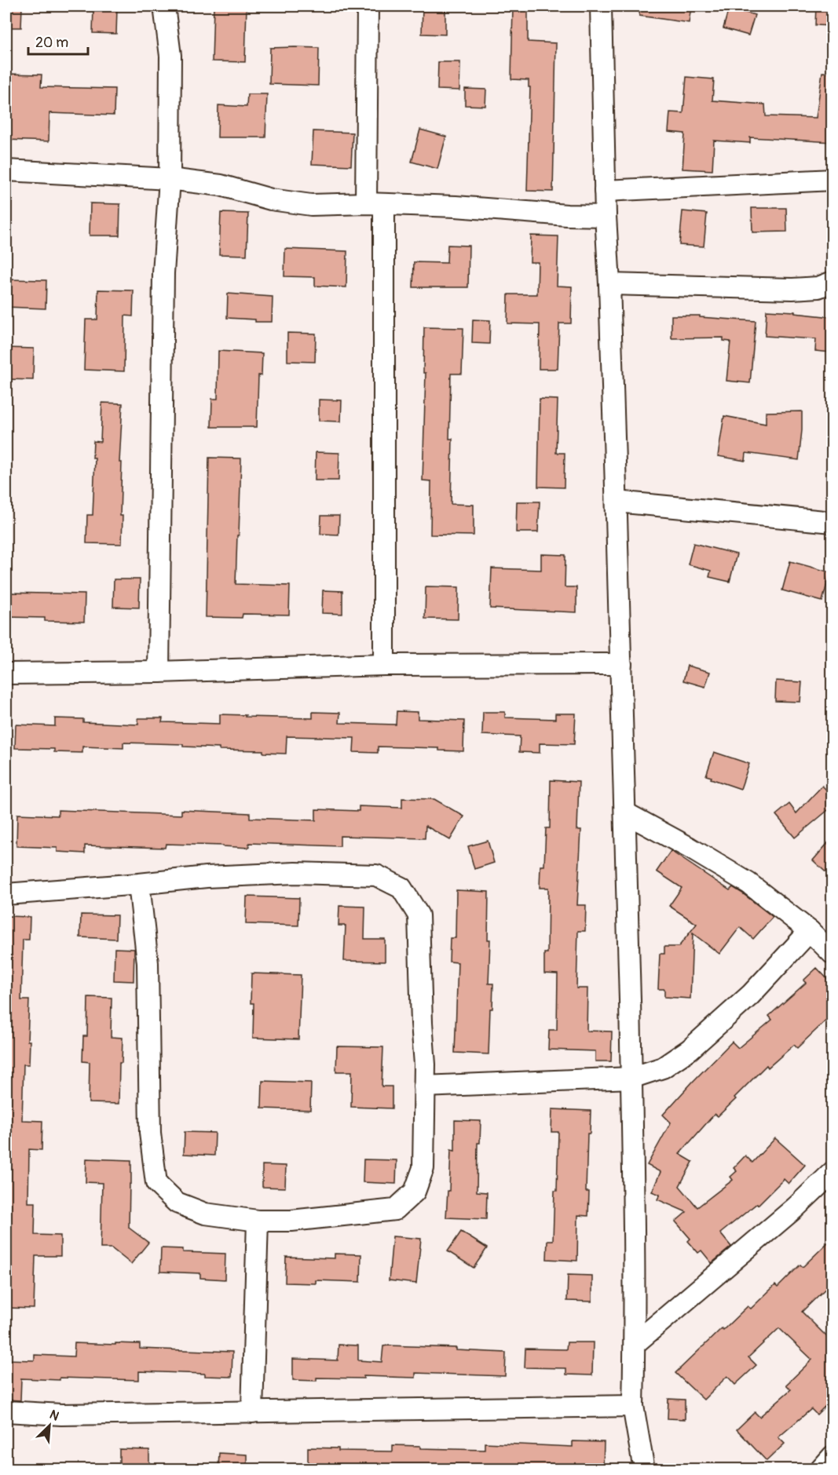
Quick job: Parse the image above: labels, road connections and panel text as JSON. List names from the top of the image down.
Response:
{
  "scale_bar": "20 m",
  "north": "top right"
}
